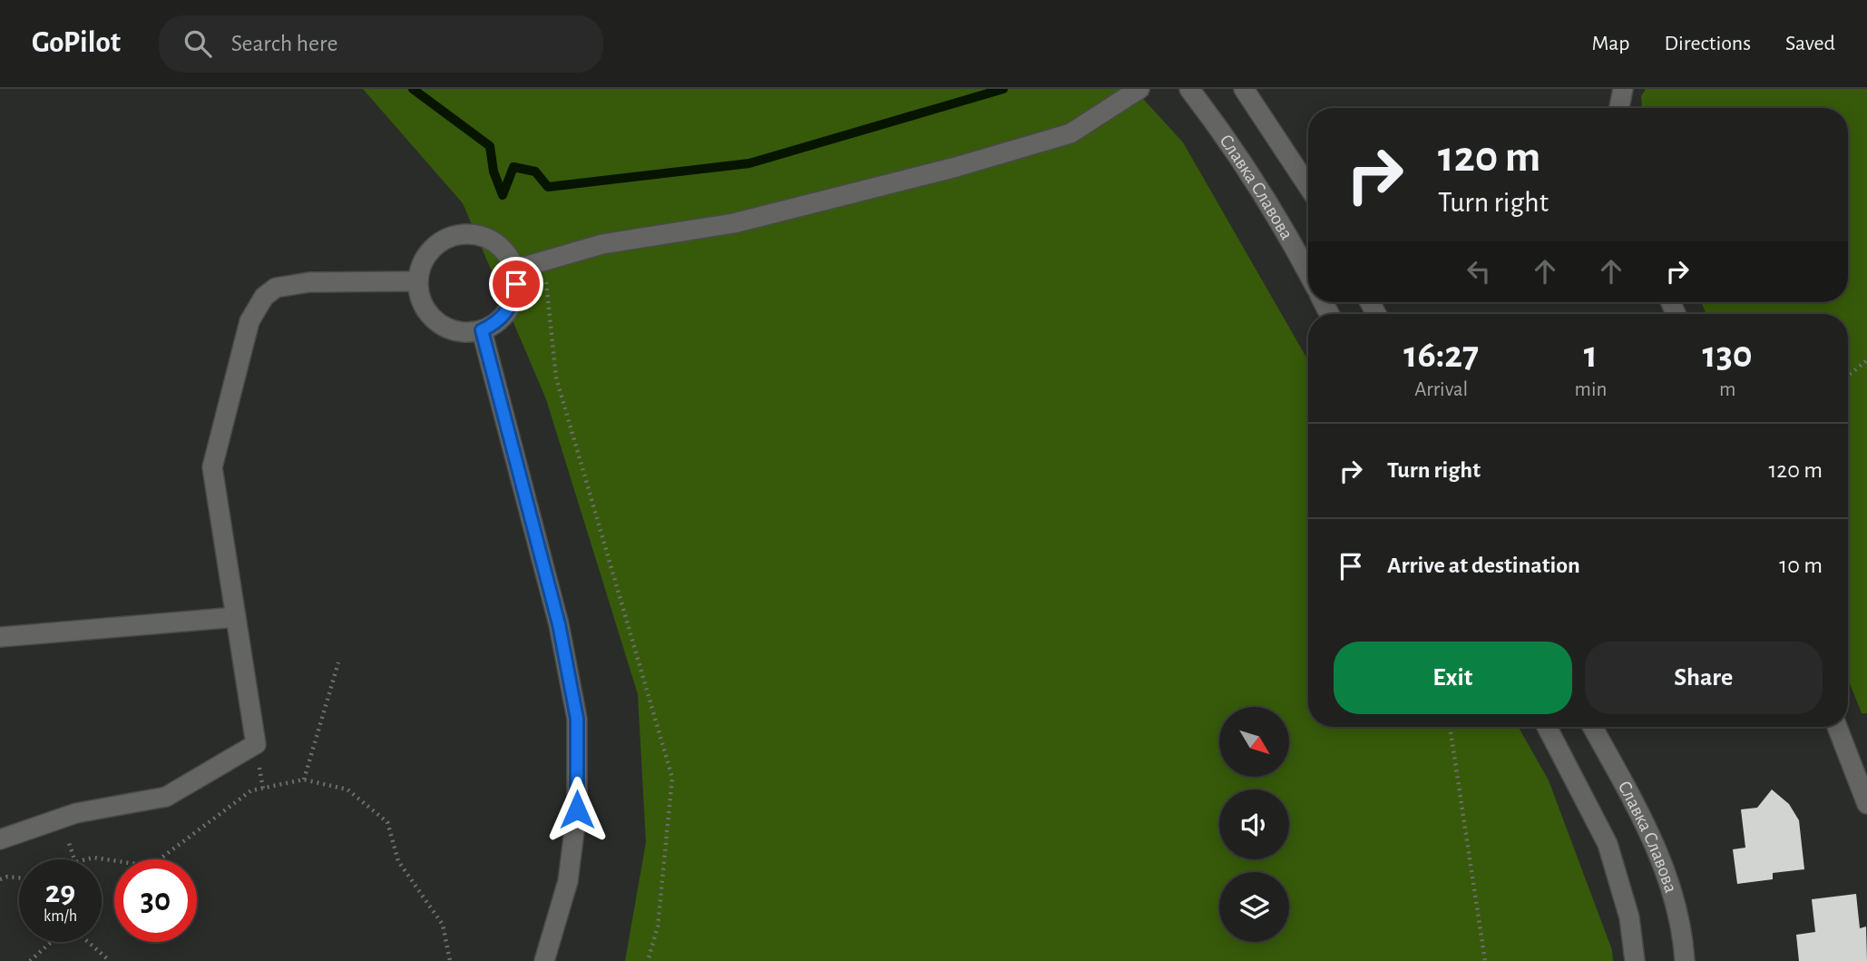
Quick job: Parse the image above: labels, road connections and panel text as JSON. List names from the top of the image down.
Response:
{
  "streets": {
    "street": ["Славка Славова"]
  },
  "north": "bottom right",
  "page": {
    "header": "GoPilot",
    "search": "Search here",
    "nav": ["Map", "Directions", "Saved"],
    "turn": ["120 m", "Turn right"],
    "eta": [
      "16:27",
      "Arrival",
      "1",
      "min",
      "130",
      "m"
    ],
    "list": [
      {
        "name": "Turn right",
        "value": "120 m"
      },
      {
        "name": "Arrive at destination",
        "value": "10 m"
      }
    ],
    "buttons": ["Exit", "Share"],
    "speed": "29 km/h",
    "limit": "30"
  }
}
